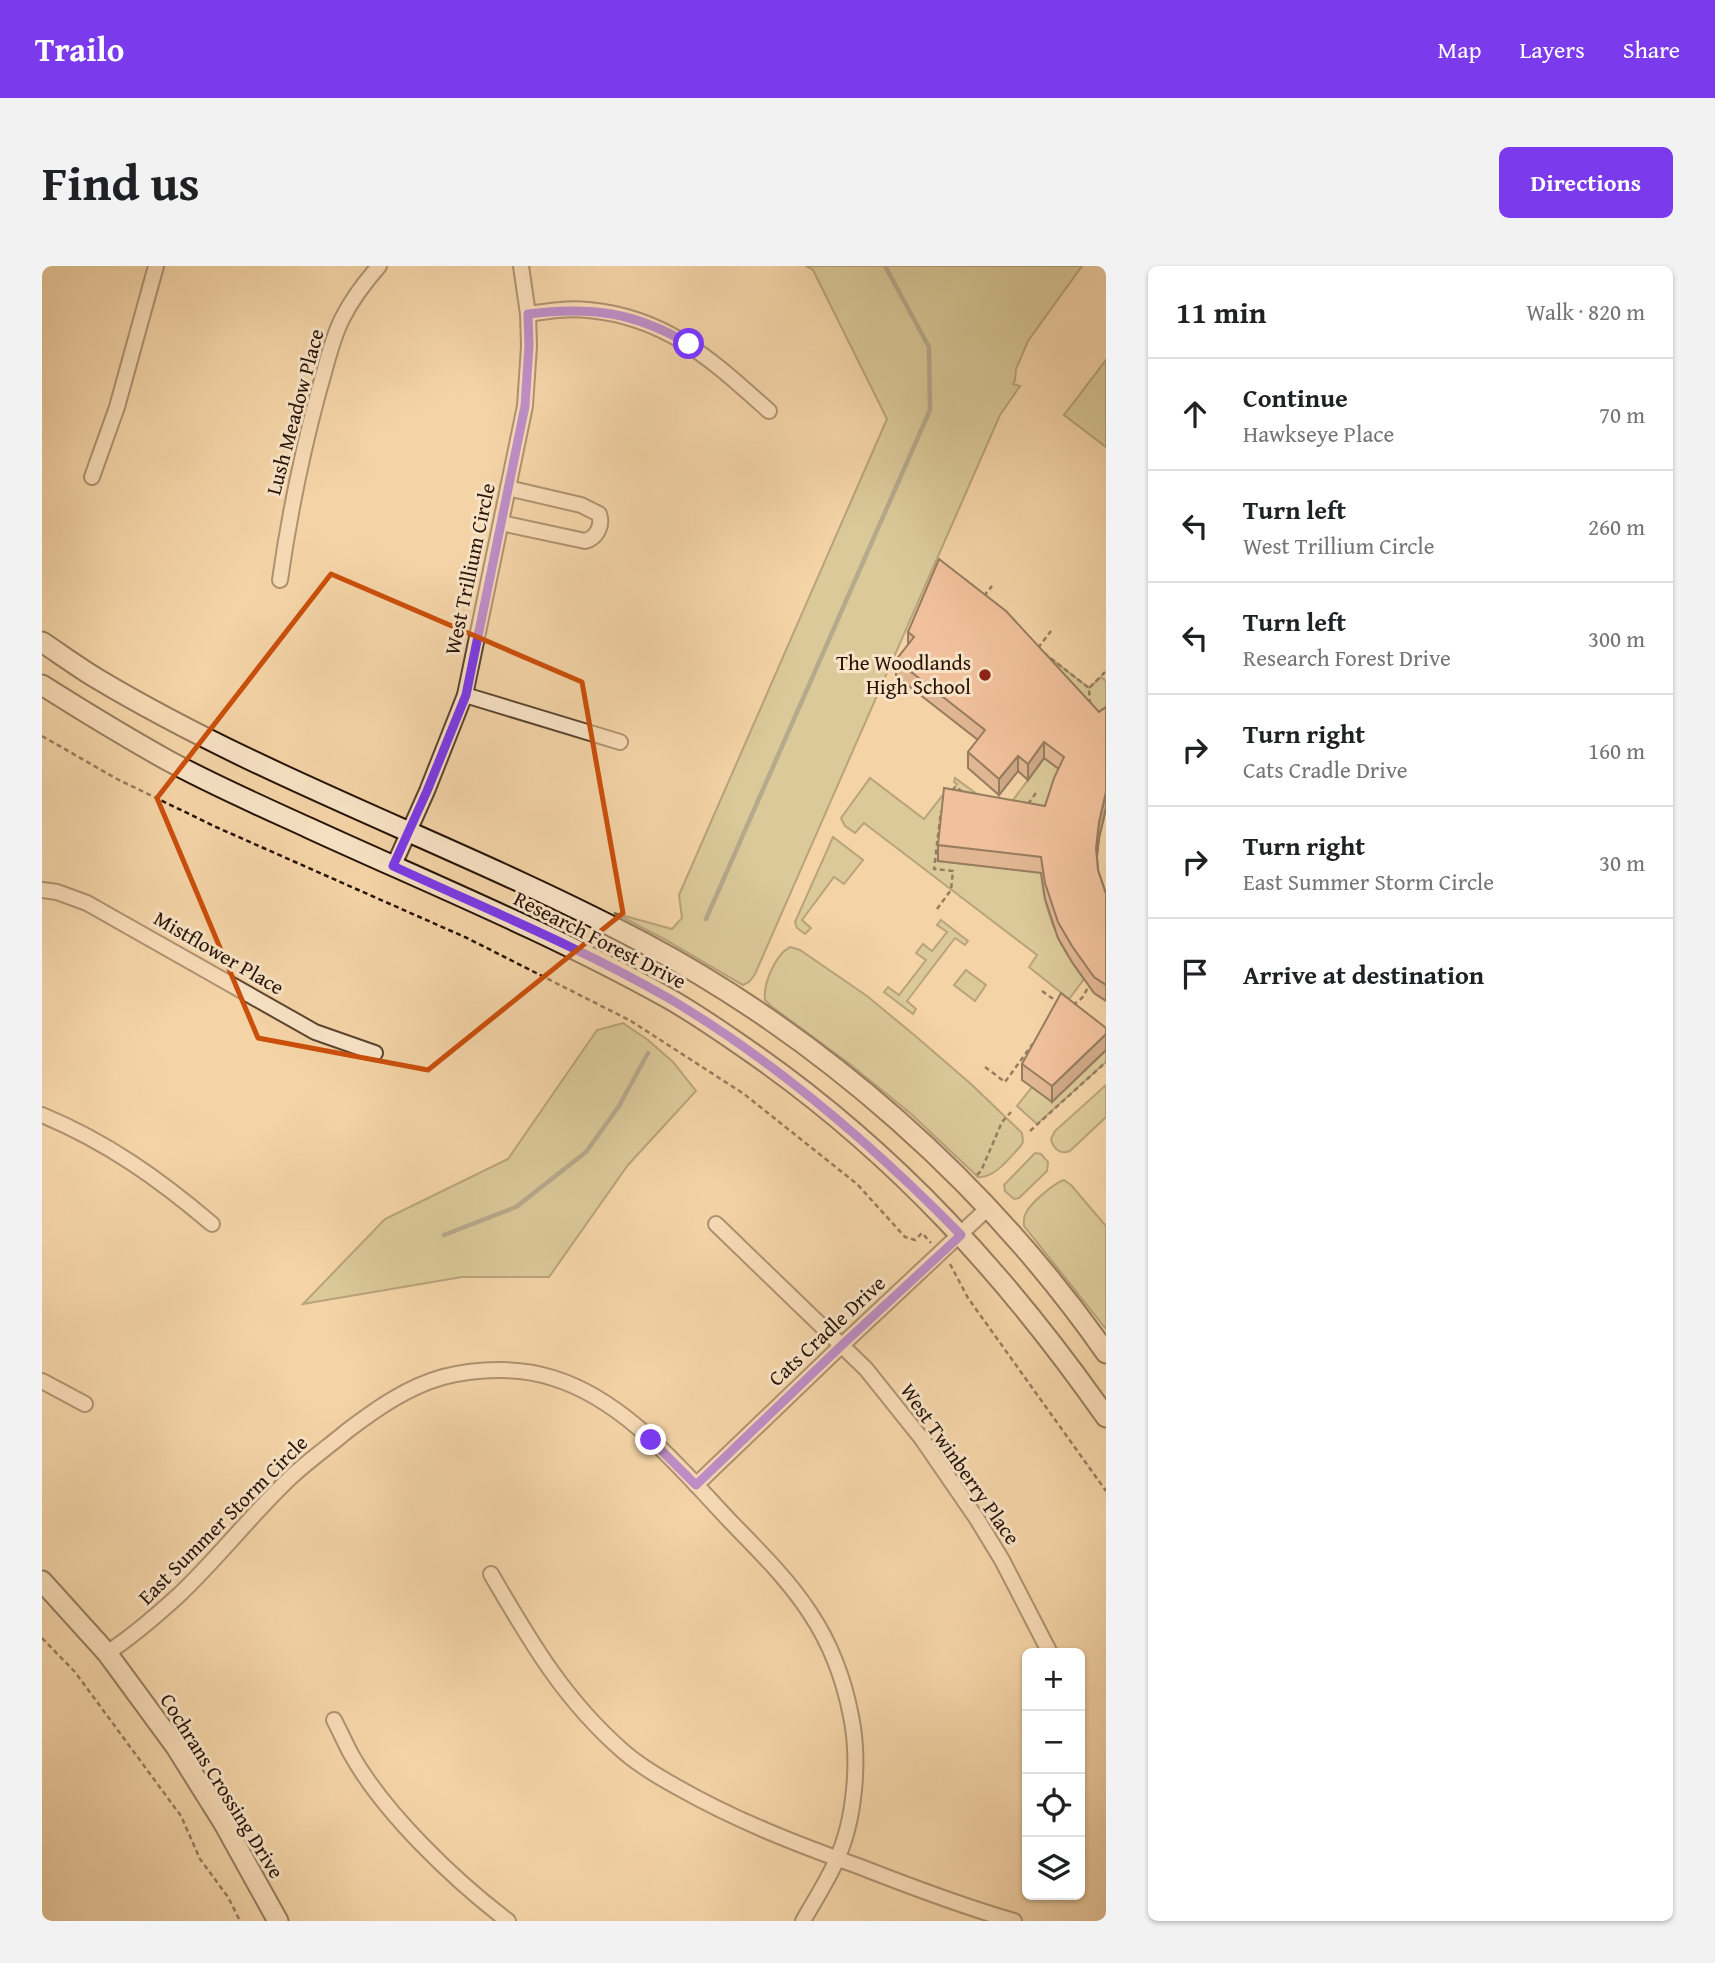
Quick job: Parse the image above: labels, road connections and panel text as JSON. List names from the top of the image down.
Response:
{
  "streets": {
    "main road": ["Research Forest Drive", "Cochrans Crossing Drive"],
    "street": [
      "Lush Meadow Place",
      "West Trillium Circle",
      "Mistflower Place",
      "Cats Cradle Drive",
      "West Twinberry Place",
      "East Summer Storm Circle"
    ]
  },
  "crossings": [
    ["West Trillium Circle", "Research Forest Drive"],
    ["Research Forest Drive", "Cats Cradle Drive"],
    ["Cats Cradle Drive", "West Twinberry Place"],
    ["Cats Cradle Drive", "East Summer Storm Circle"],
    ["East Summer Storm Circle", "Cochrans Crossing Drive"]
  ],
  "places": ["The Woodlands High School"],
  "page": {
    "header": "Trailo",
    "nav": ["Map", "Layers", "Share"],
    "title": "Find us",
    "buttons": "Directions",
    "heading": ["11 min", "Walk · 820 m"],
    "list": [
      ["Continue", "Hawkseye Place", "70 m"],
      ["Turn left", "West Trillium Circle", "260 m"],
      ["Turn left", "Research Forest Drive", "300 m"],
      ["Turn right", "Cats Cradle Drive", "160 m"],
      ["Turn right", "East Summer Storm Circle", "30 m"],
      "Arrive at destination"
    ],
    "map_buttons": ["+", "−"]
  }
}
